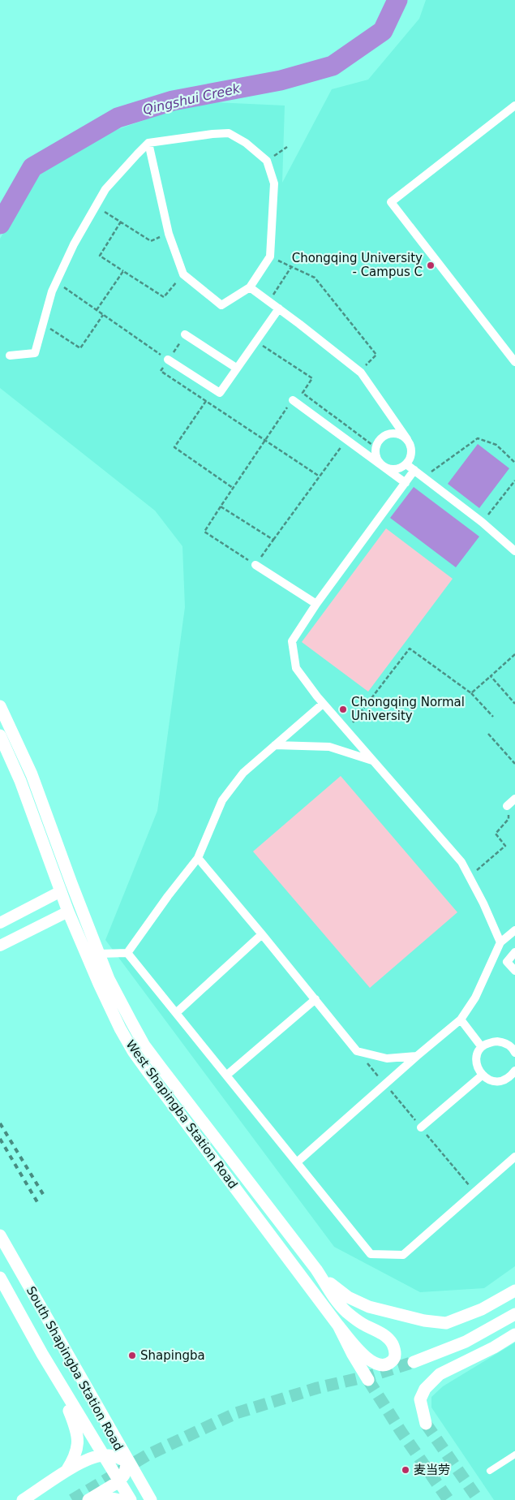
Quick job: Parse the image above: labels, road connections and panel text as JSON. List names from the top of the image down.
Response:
{
  "streets": {
    "main road": ["West Shapingba Station Road", "South Shapingba Station Road"]
  },
  "water": ["Qingshui Creek"],
  "places": [
    "Chongqing University - Campus C",
    "Chongqing Normal University",
    "Shapingba",
    "麦当劳"
  ]
}
